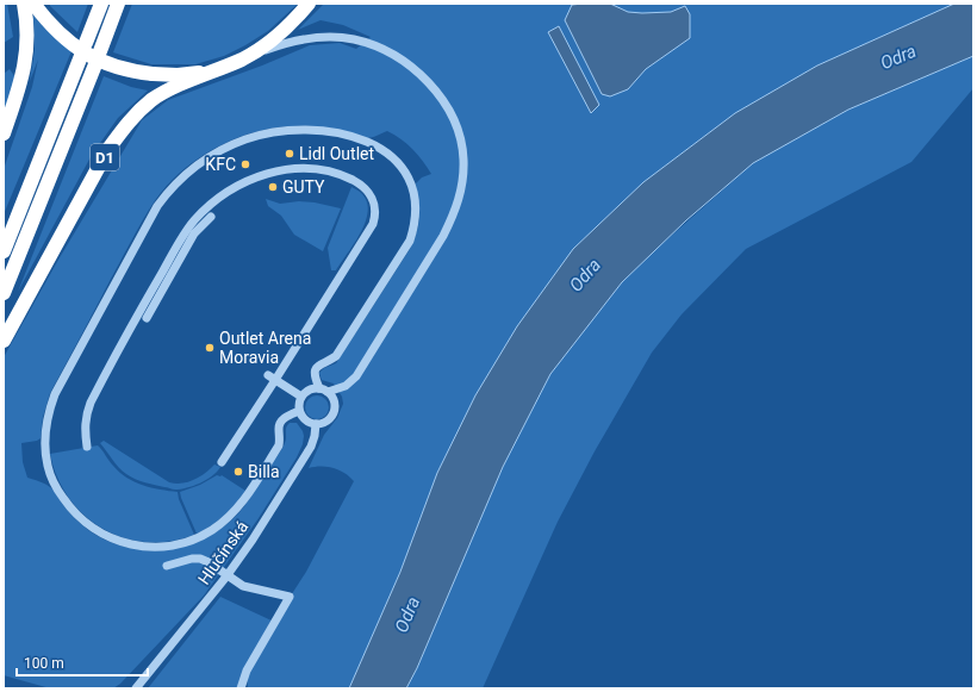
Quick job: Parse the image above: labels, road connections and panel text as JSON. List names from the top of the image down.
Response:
{
  "streets": {
    "highway": ["D1"],
    "street": ["Hlučínská"]
  },
  "water": ["Odra"],
  "places": [
    "Lidl Outlet",
    "KFC",
    "GUTY",
    "Outlet Arena Moravia",
    "Billa"
  ],
  "scale_bar": "100 m"
}
